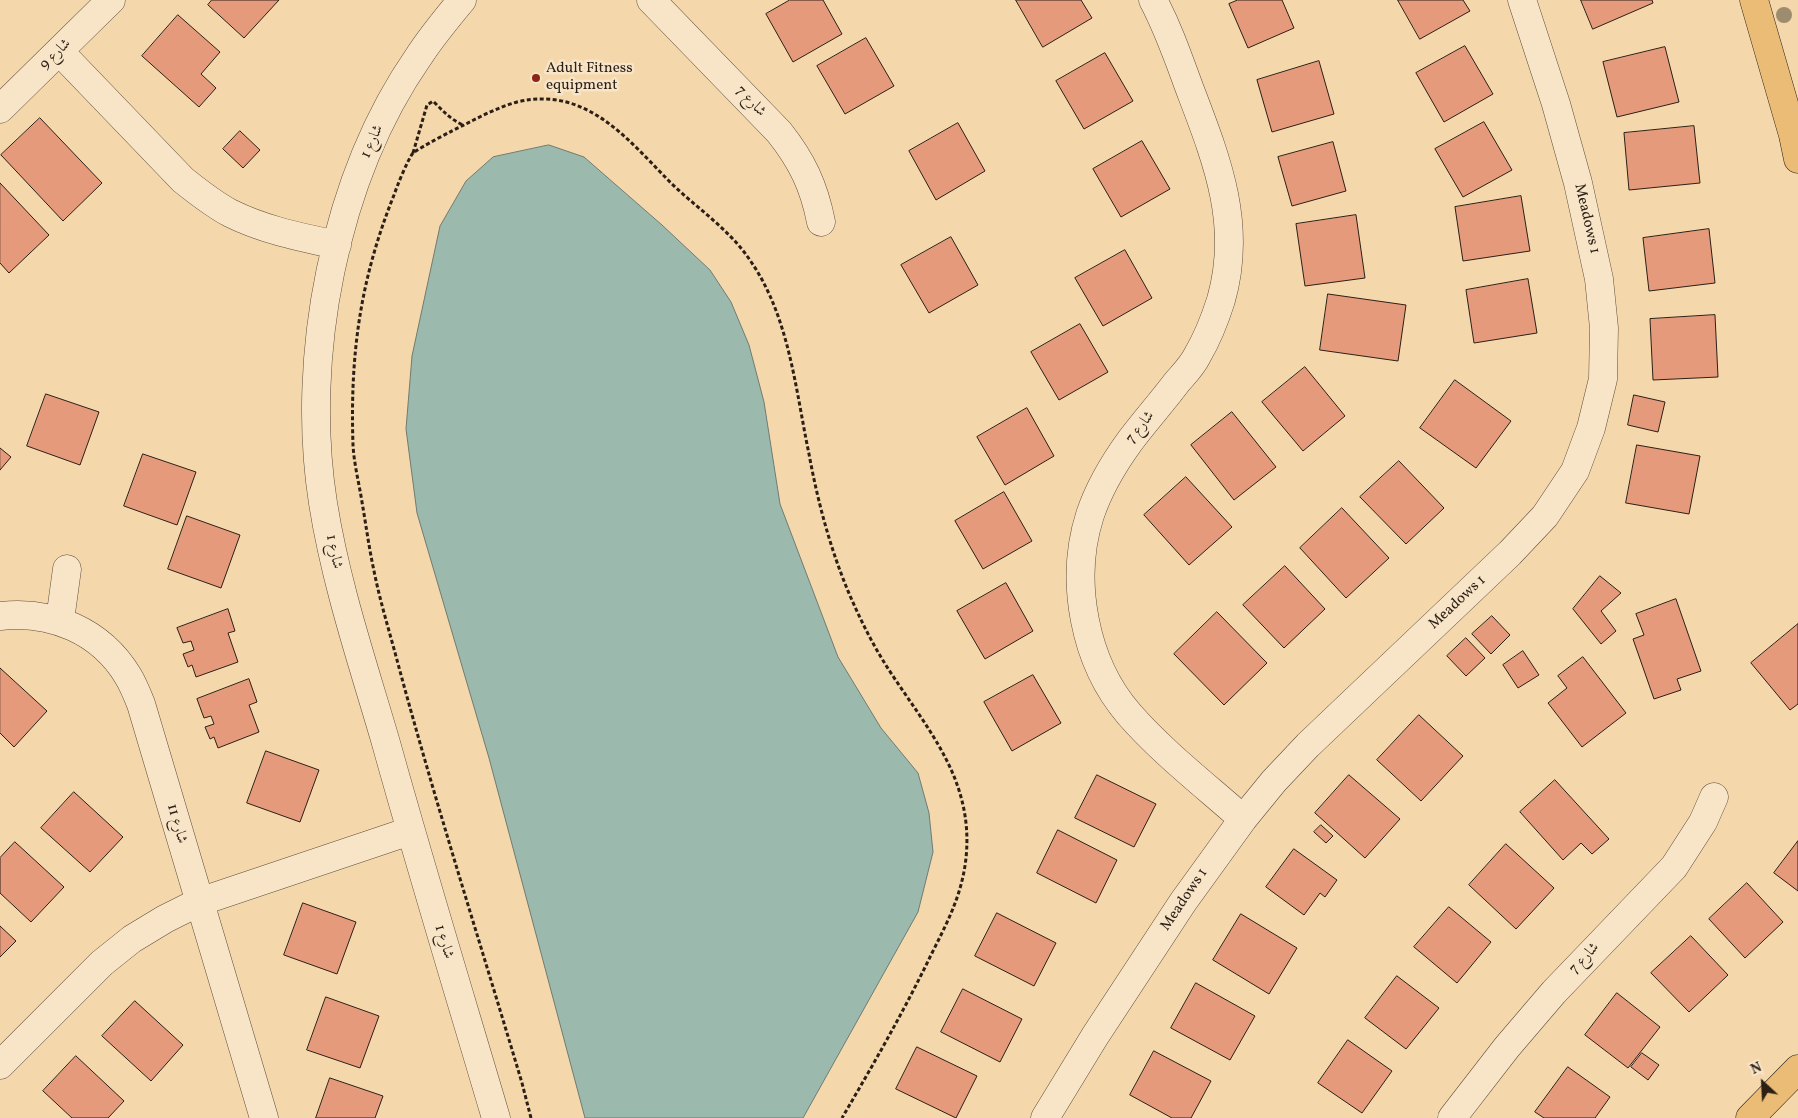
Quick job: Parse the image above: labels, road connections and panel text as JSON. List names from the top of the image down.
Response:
{
  "streets": {
    "street": [
      "شارع 9",
      "شارع 7",
      "شارع 1",
      "Meadows 1",
      "شارع 11"
    ]
  },
  "crossings": [
    ["شارع 7", "Meadows 1"]
  ],
  "places": ["Adult Fitness equipment"],
  "north": "top left"
}
